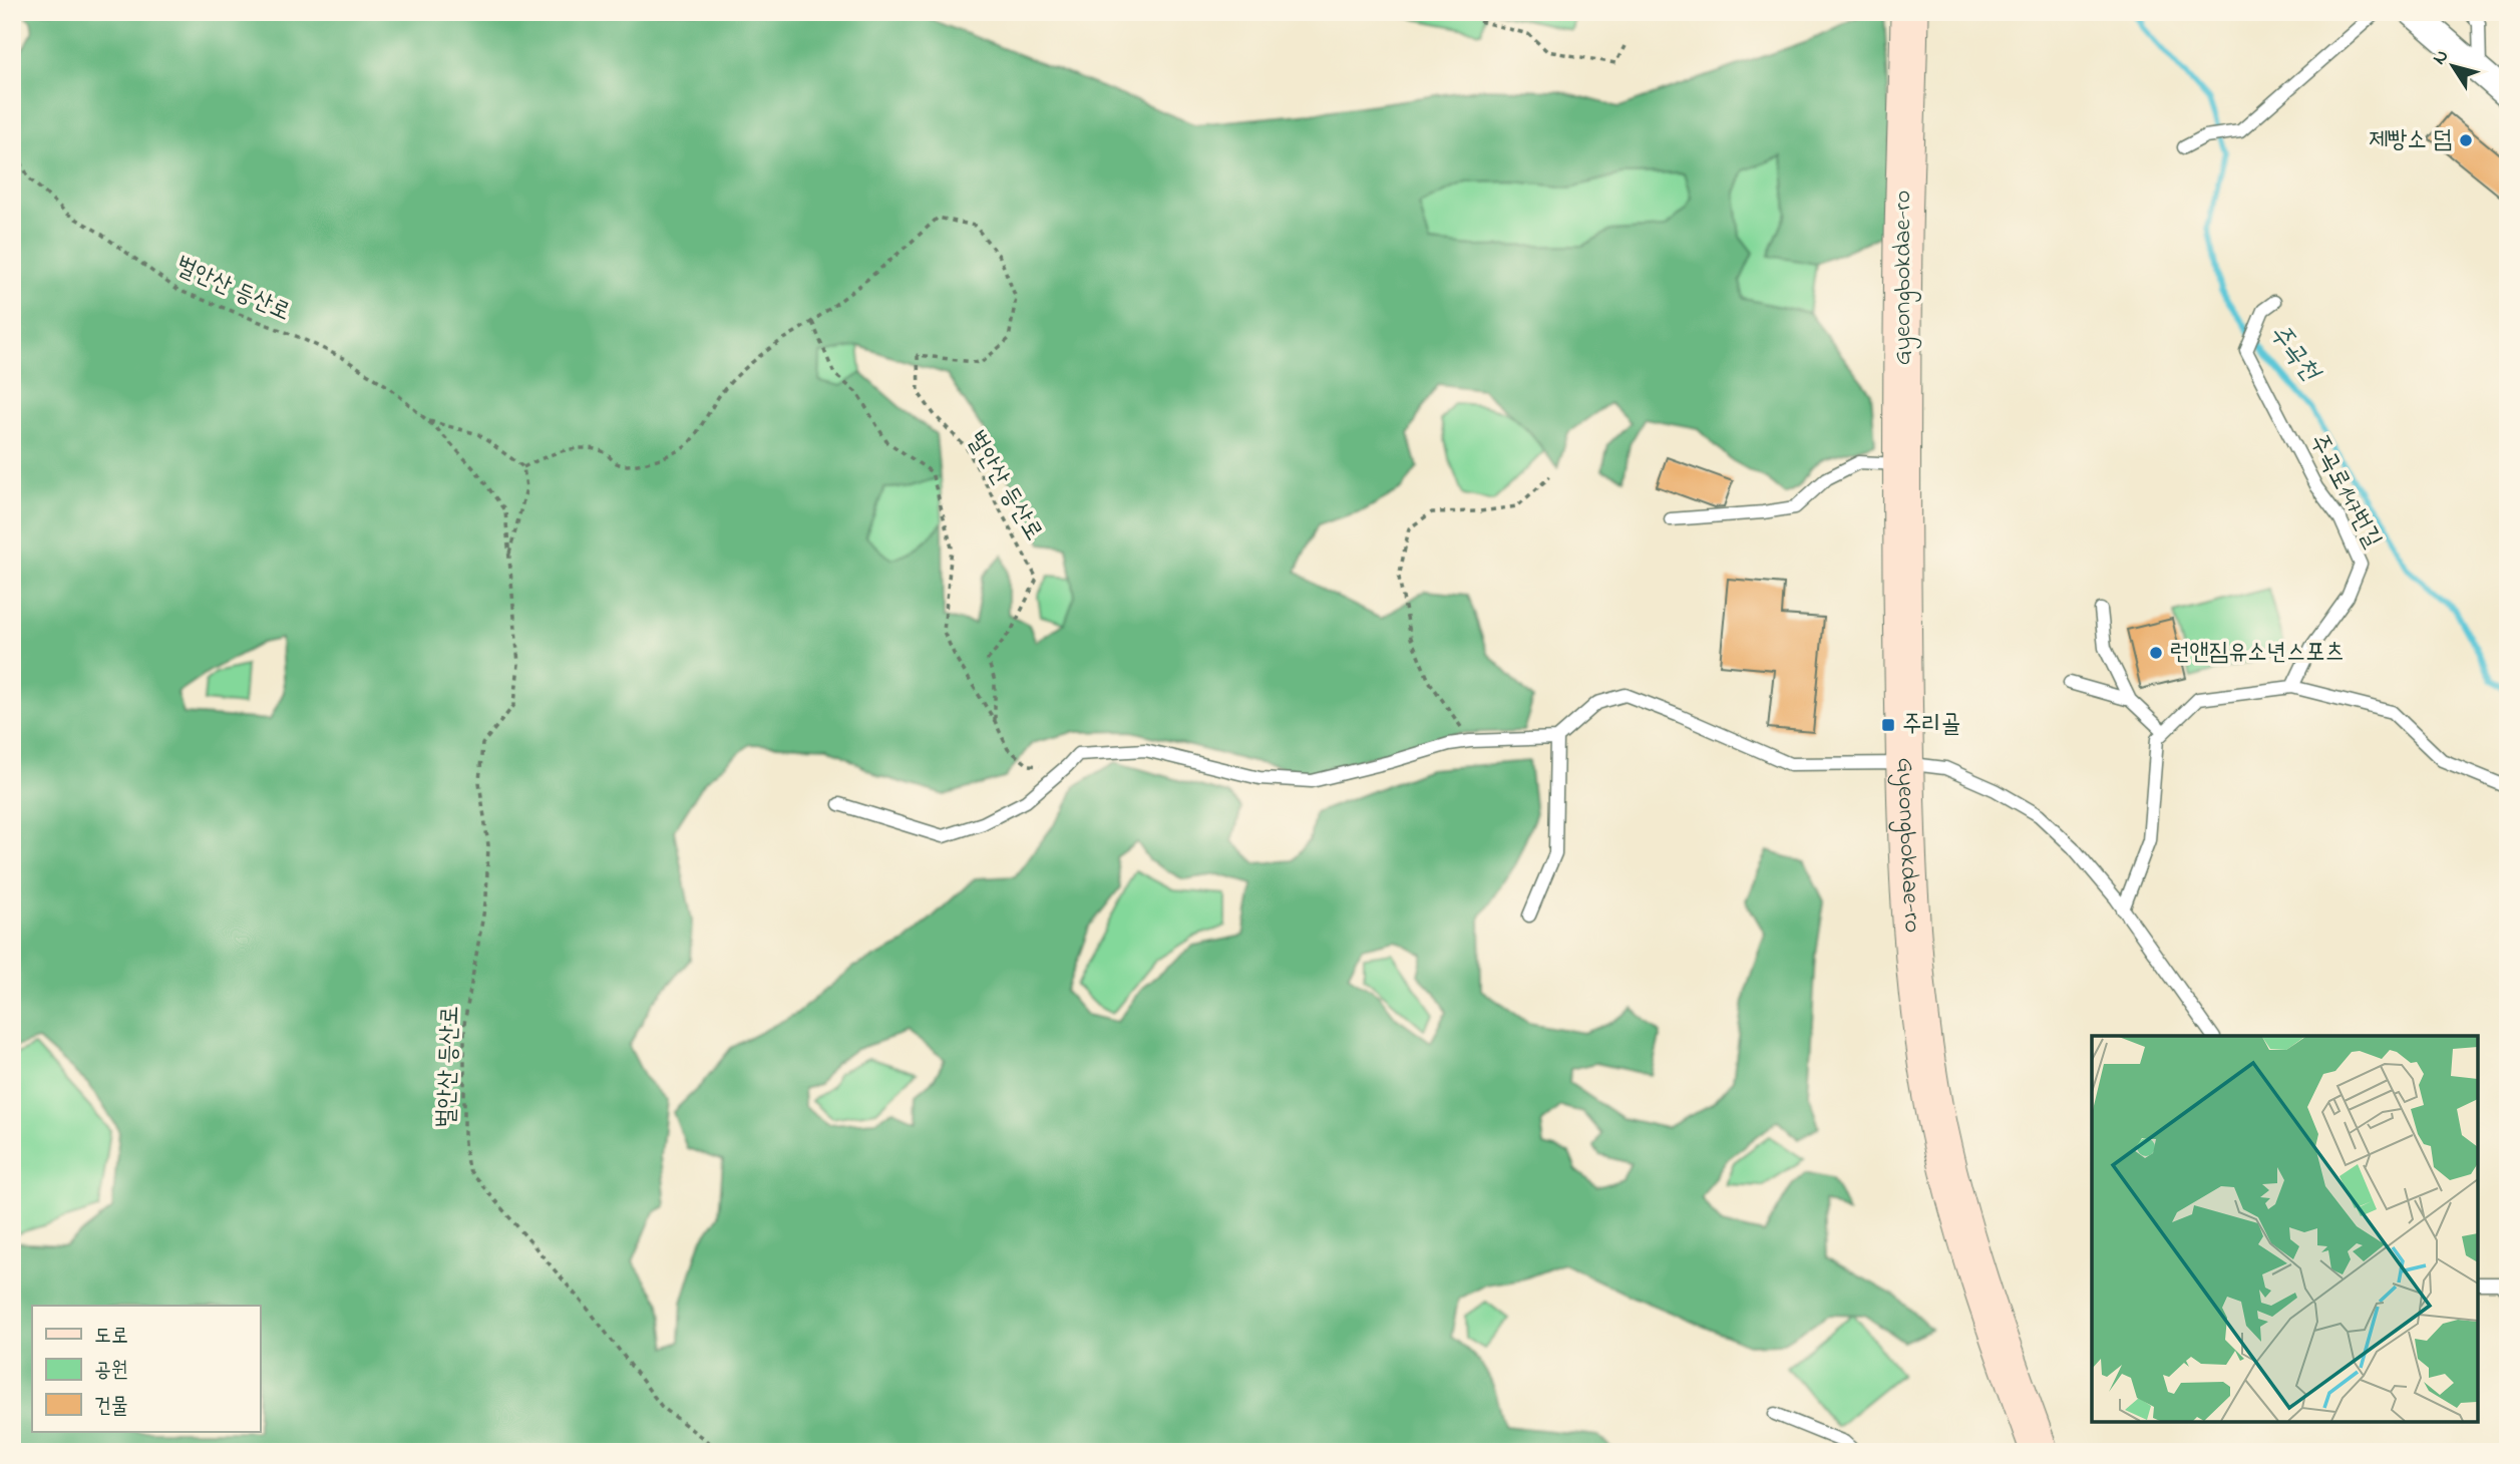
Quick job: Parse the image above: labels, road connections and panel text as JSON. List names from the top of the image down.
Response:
{
  "streets": {
    "street": ["Gyeongbokdae-ro"],
    "lane": ["주곡로147번길"],
    "path": ["벌안산 등산로"]
  },
  "water": ["주곡천"],
  "places": {
    "other": ["제빵소 덤", "런앤짐유소년스포츠"],
    "transit": ["주리골"]
  },
  "legend": ["도로", "공원", "건물"],
  "north": "top left"
}
